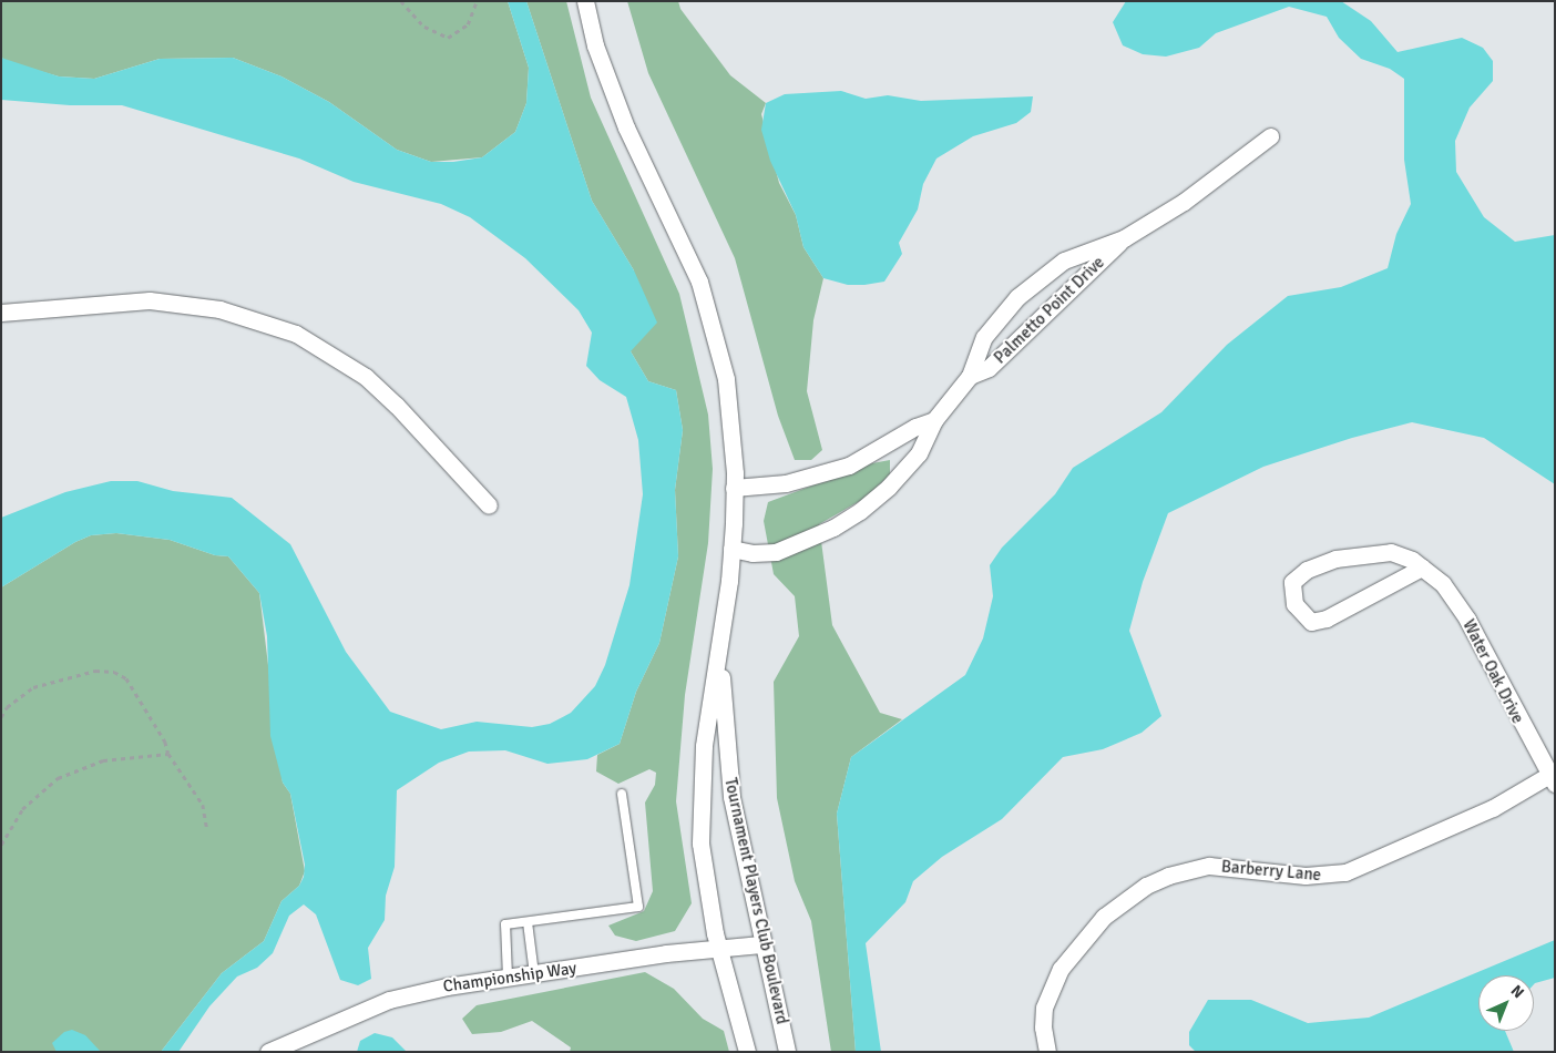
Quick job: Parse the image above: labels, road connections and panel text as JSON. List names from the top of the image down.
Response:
{
  "streets": {
    "street": [
      "Palmetto Point Drive",
      "Water Oak Drive",
      "Barberry Lane",
      "Tournament Players Club Boulevard",
      "Championship Way"
    ]
  },
  "crossings": [
    ["Palmetto Point Drive", "Tournament Players Club Boulevard"],
    ["Water Oak Drive", "Barberry Lane"],
    ["Tournament Players Club Boulevard", "Championship Way"]
  ],
  "north": "top right"
}
